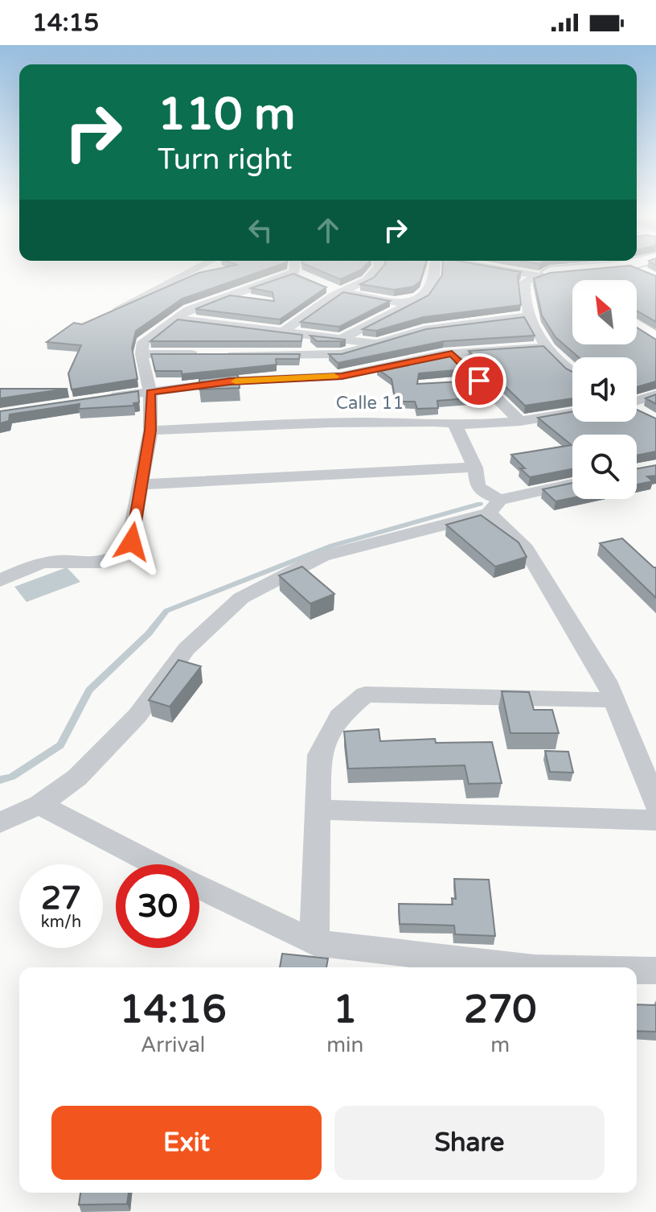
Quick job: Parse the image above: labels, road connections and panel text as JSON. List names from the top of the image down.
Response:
{
  "streets": {
    "street": ["Calle 11"]
  },
  "north": "top left",
  "page": {
    "status": "14:15",
    "turn": ["110 m", "Turn right"],
    "speed": "27 km/h",
    "limit": "30",
    "eta": [
      "14:16",
      "Arrival",
      "1",
      "min",
      "270",
      "m"
    ],
    "buttons": ["Exit", "Share"]
  }
}
